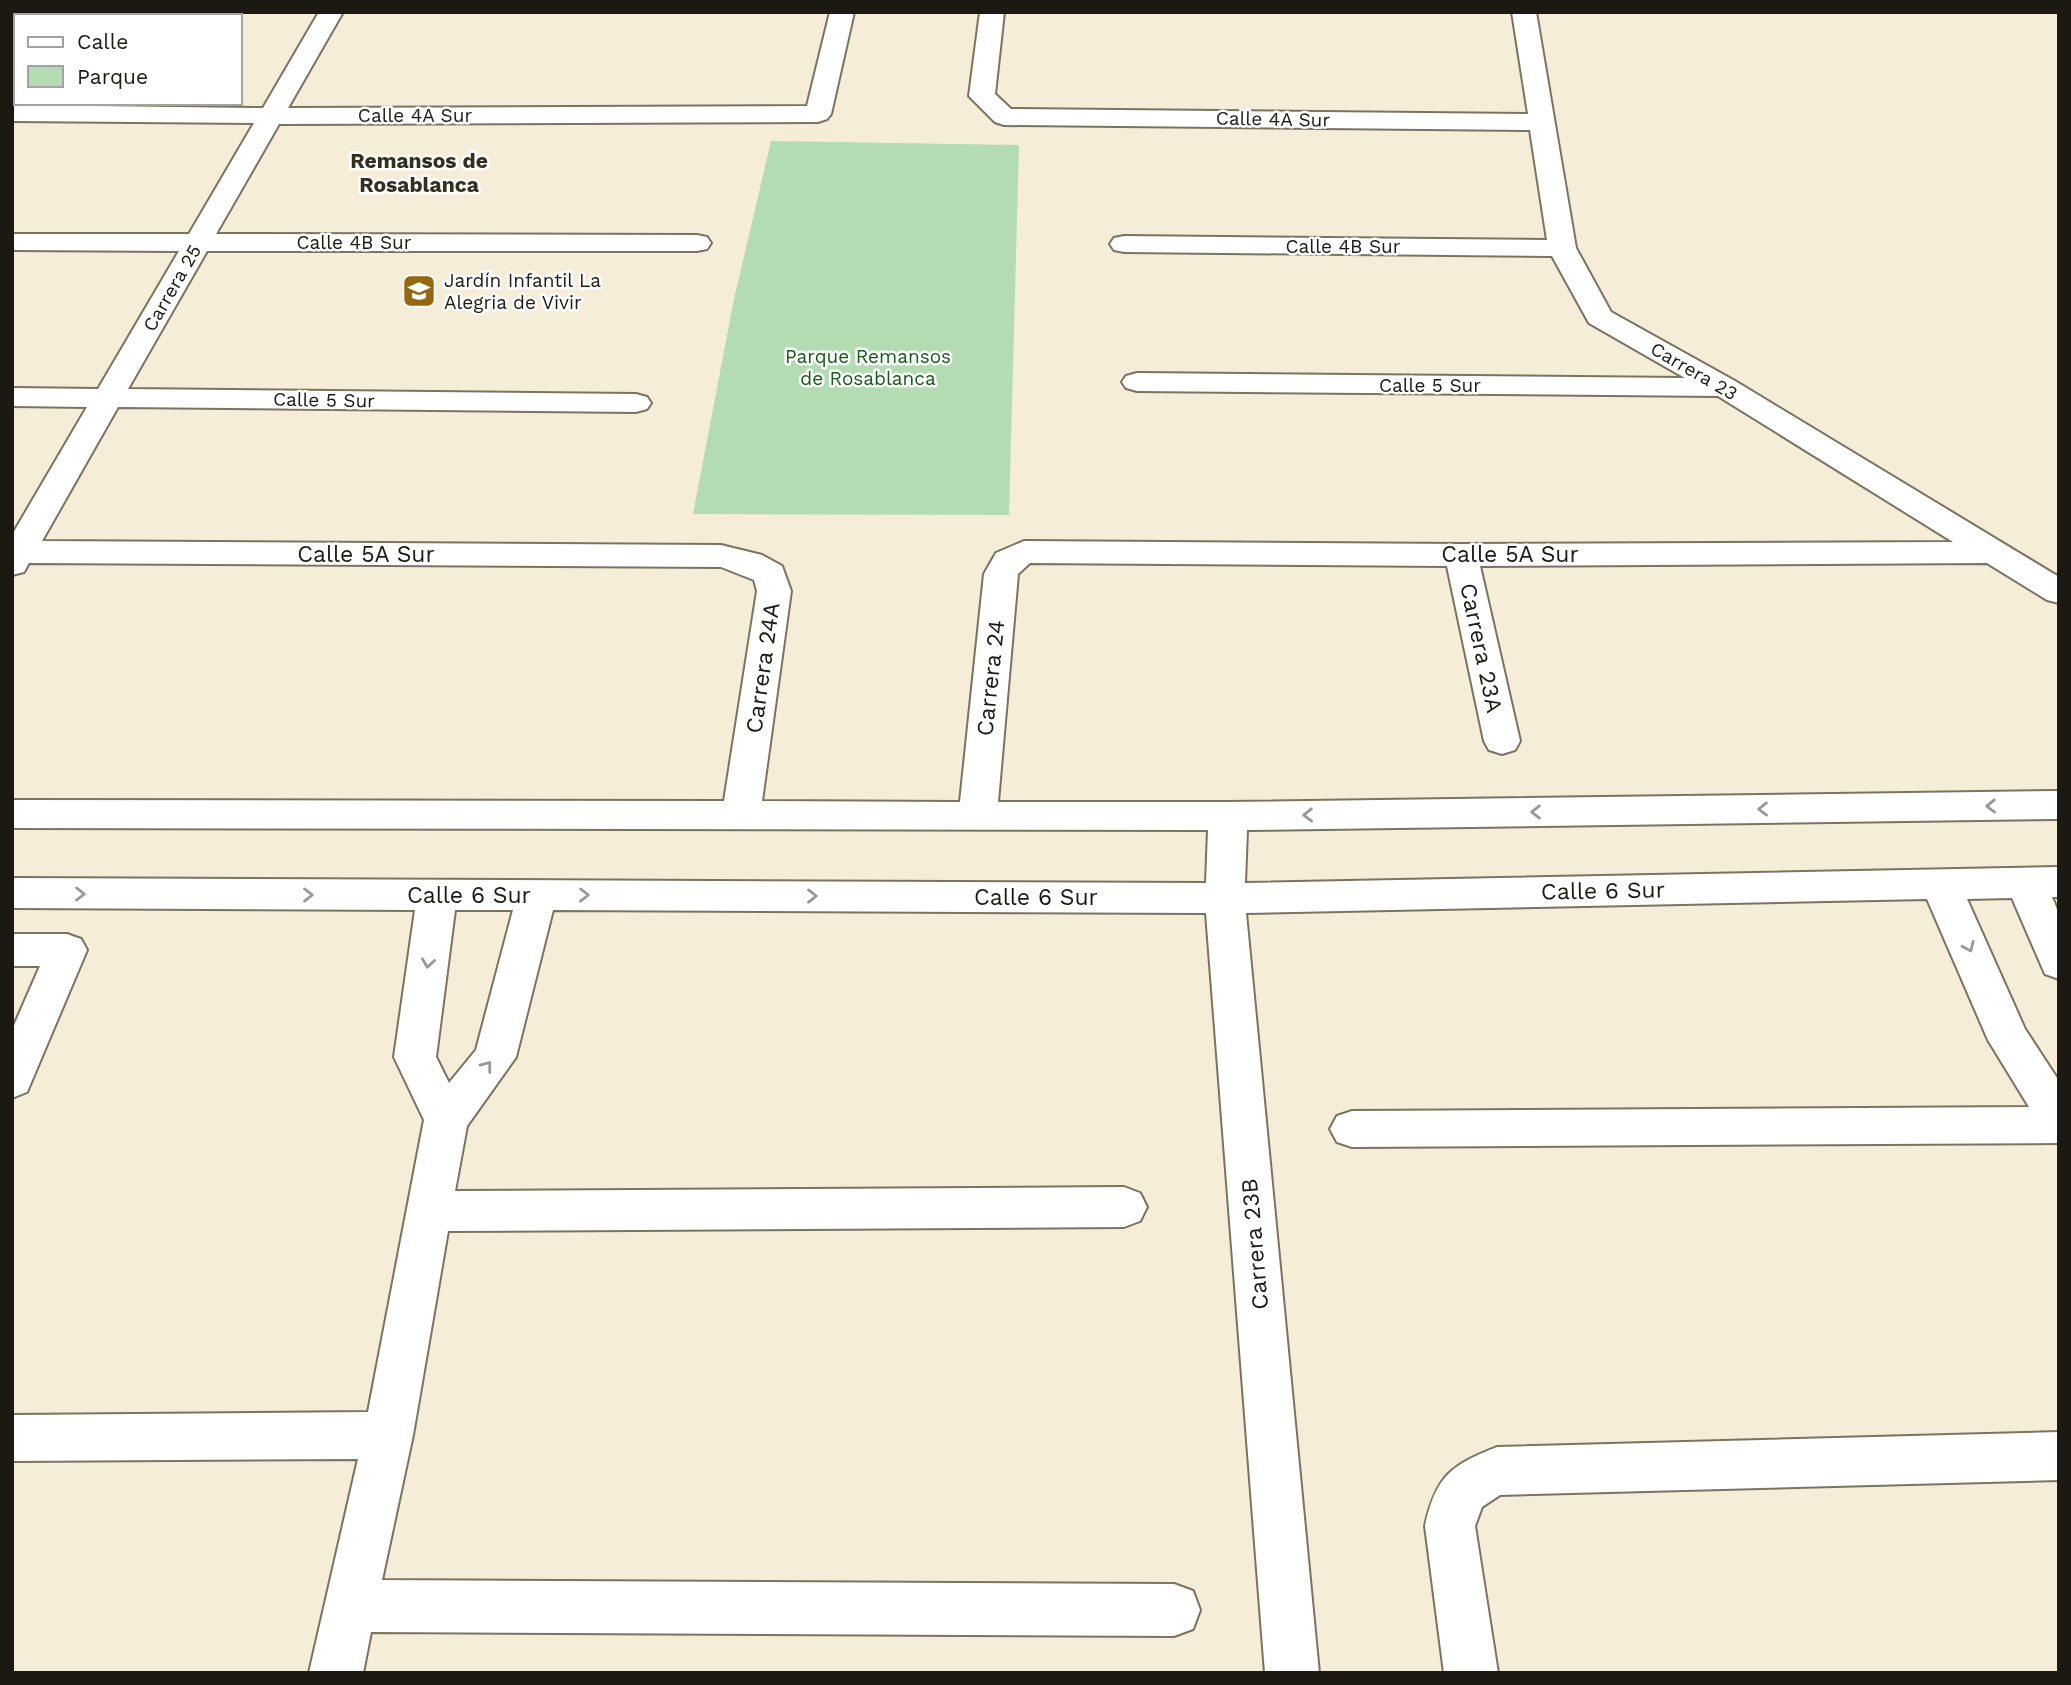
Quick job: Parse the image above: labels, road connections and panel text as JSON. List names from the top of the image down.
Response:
{
  "streets": {
    "street": [
      "Calle 4A Sur",
      "Calle 4B Sur",
      "Carrera 25",
      "Carrera 23",
      "Calle 5 Sur",
      "Calle 5A Sur",
      "Carrera 23A",
      "Carrera 24A",
      "Carrera 24",
      "Calle 6 Sur",
      "Carrera 23B"
    ]
  },
  "crossings": [
    ["Calle 4A Sur", "Carrera 25"],
    ["Calle 4A Sur", "Carrera 23"],
    ["Calle 4B Sur", "Carrera 25"],
    ["Calle 4B Sur", "Carrera 23"],
    ["Carrera 25", "Calle 5 Sur"],
    ["Carrera 25", "Calle 5A Sur"],
    ["Carrera 23", "Calle 5 Sur"],
    ["Carrera 23", "Calle 5A Sur"],
    ["Calle 5A Sur", "Carrera 23A"],
    ["Calle 5A Sur", "Carrera 24A"],
    ["Calle 5A Sur", "Carrera 24"],
    ["Calle 6 Sur", "Carrera 23B"]
  ],
  "districts": ["Remansos de Rosablanca"],
  "parks": ["Parque Remansos de Rosablanca"],
  "places": {
    "school or university": ["Jardín Infantil La Alegria de Vivir"]
  },
  "legend": ["Calle", "Parque"]
}
